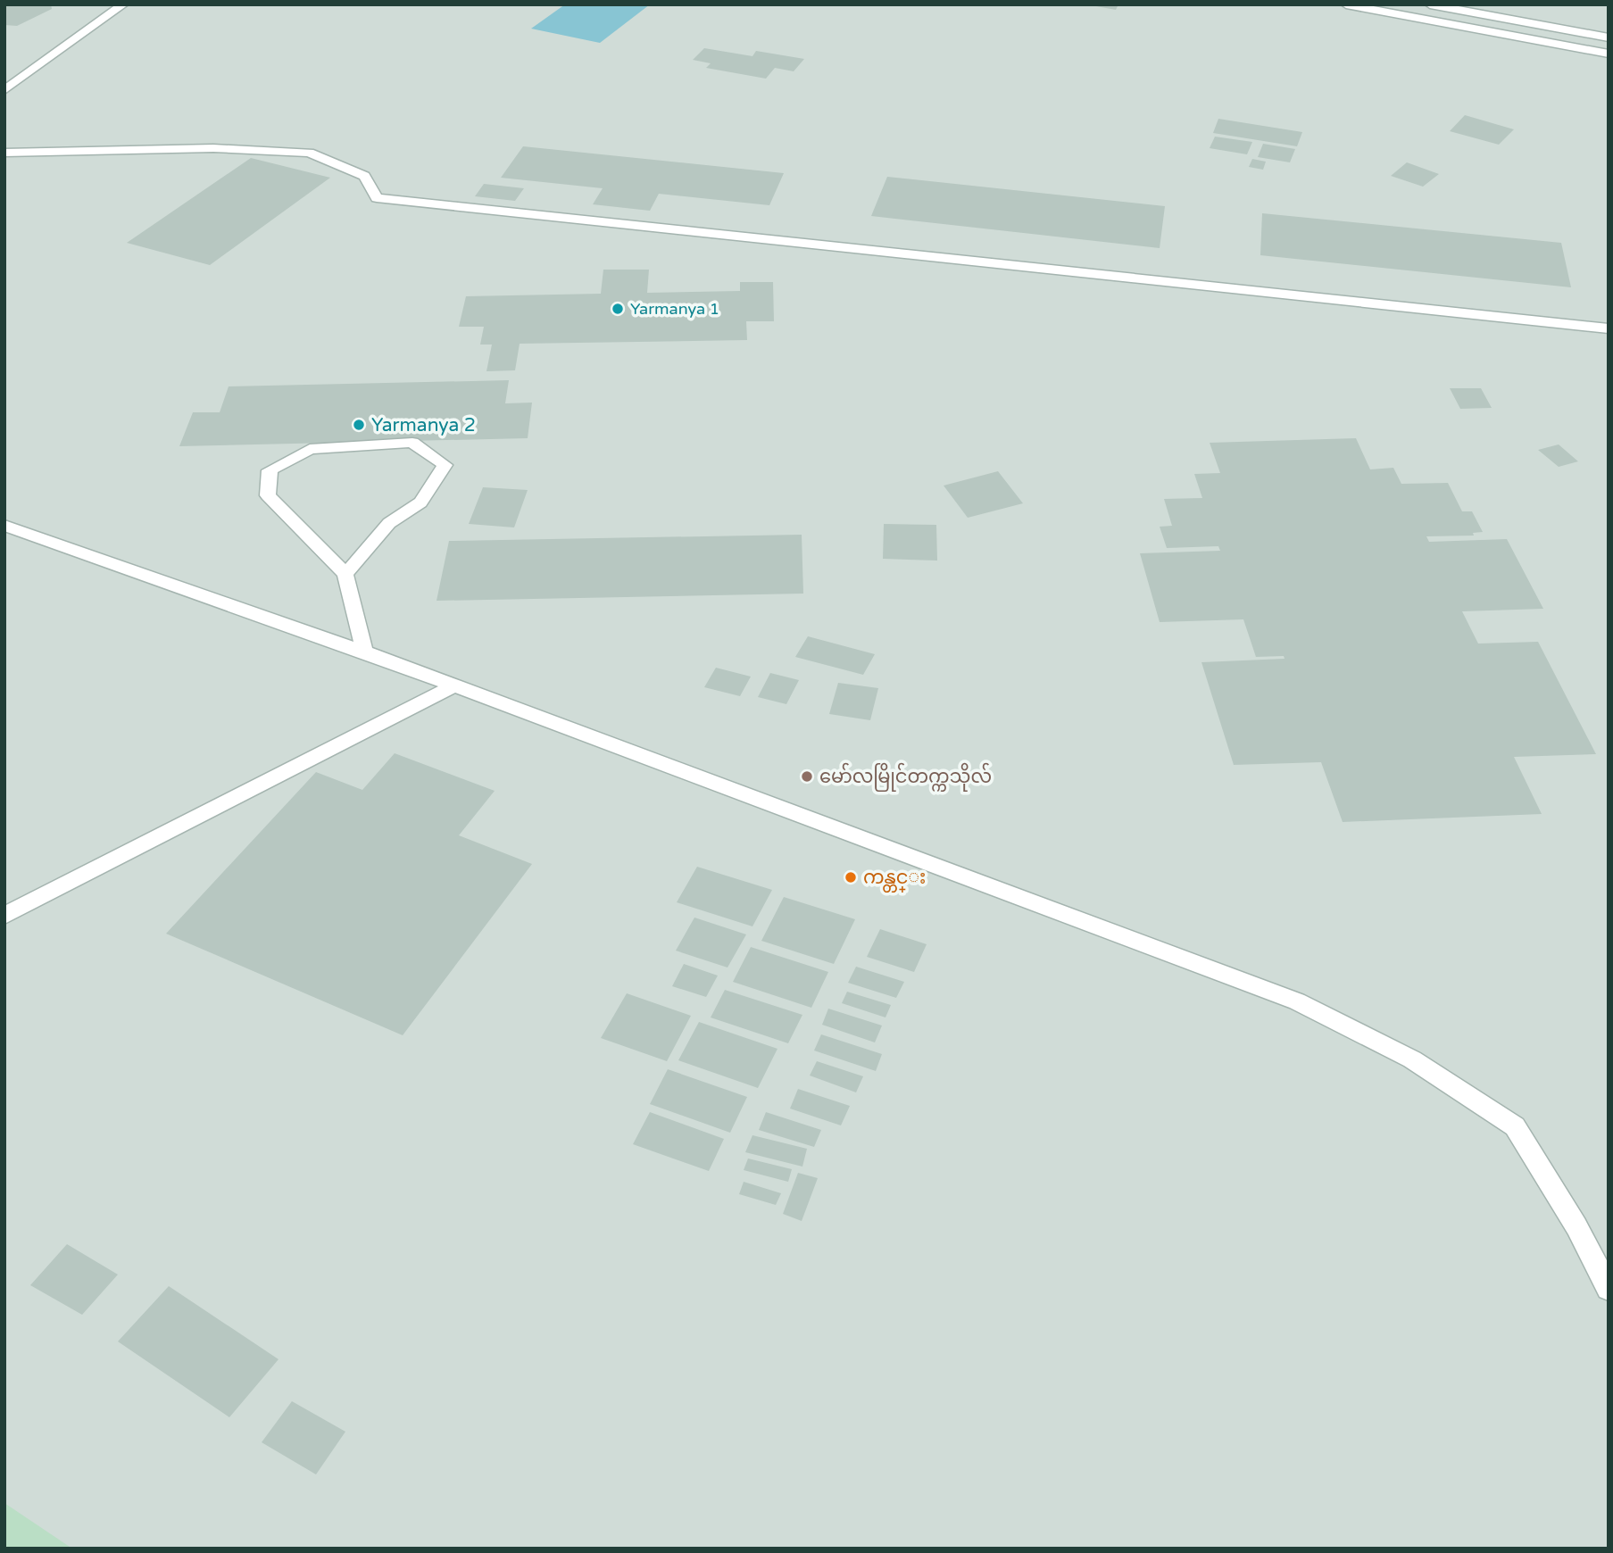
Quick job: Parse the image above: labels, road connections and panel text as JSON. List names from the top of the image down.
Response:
{
  "places": [
    "Yarmanya 1",
    "Yarmanya 2",
    "မော်လမြိုင်တက္ကသိုလ်",
    "ကန္တင္း"
  ]
}
